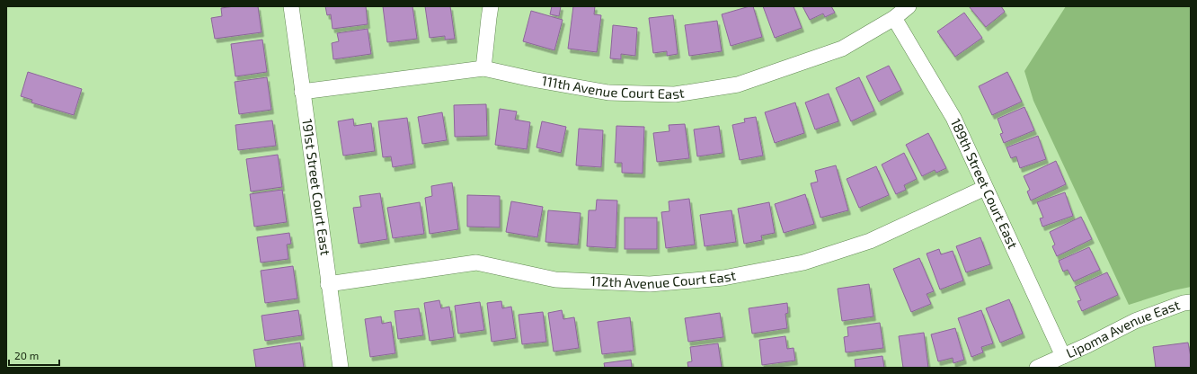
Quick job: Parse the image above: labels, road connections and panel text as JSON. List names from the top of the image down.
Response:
{
  "streets": {
    "street": [
      "111th Avenue Court East",
      "189th Street Court East",
      "191st Street Court East",
      "112th Avenue Court East",
      "Lipoma Avenue East"
    ]
  },
  "crossings": [
    ["111th Avenue Court East", "189th Street Court East"],
    ["111th Avenue Court East", "191st Street Court East"],
    ["189th Street Court East", "112th Avenue Court East"],
    ["189th Street Court East", "Lipoma Avenue East"],
    ["191st Street Court East", "112th Avenue Court East"]
  ],
  "scale_bar": "20 m"
}
